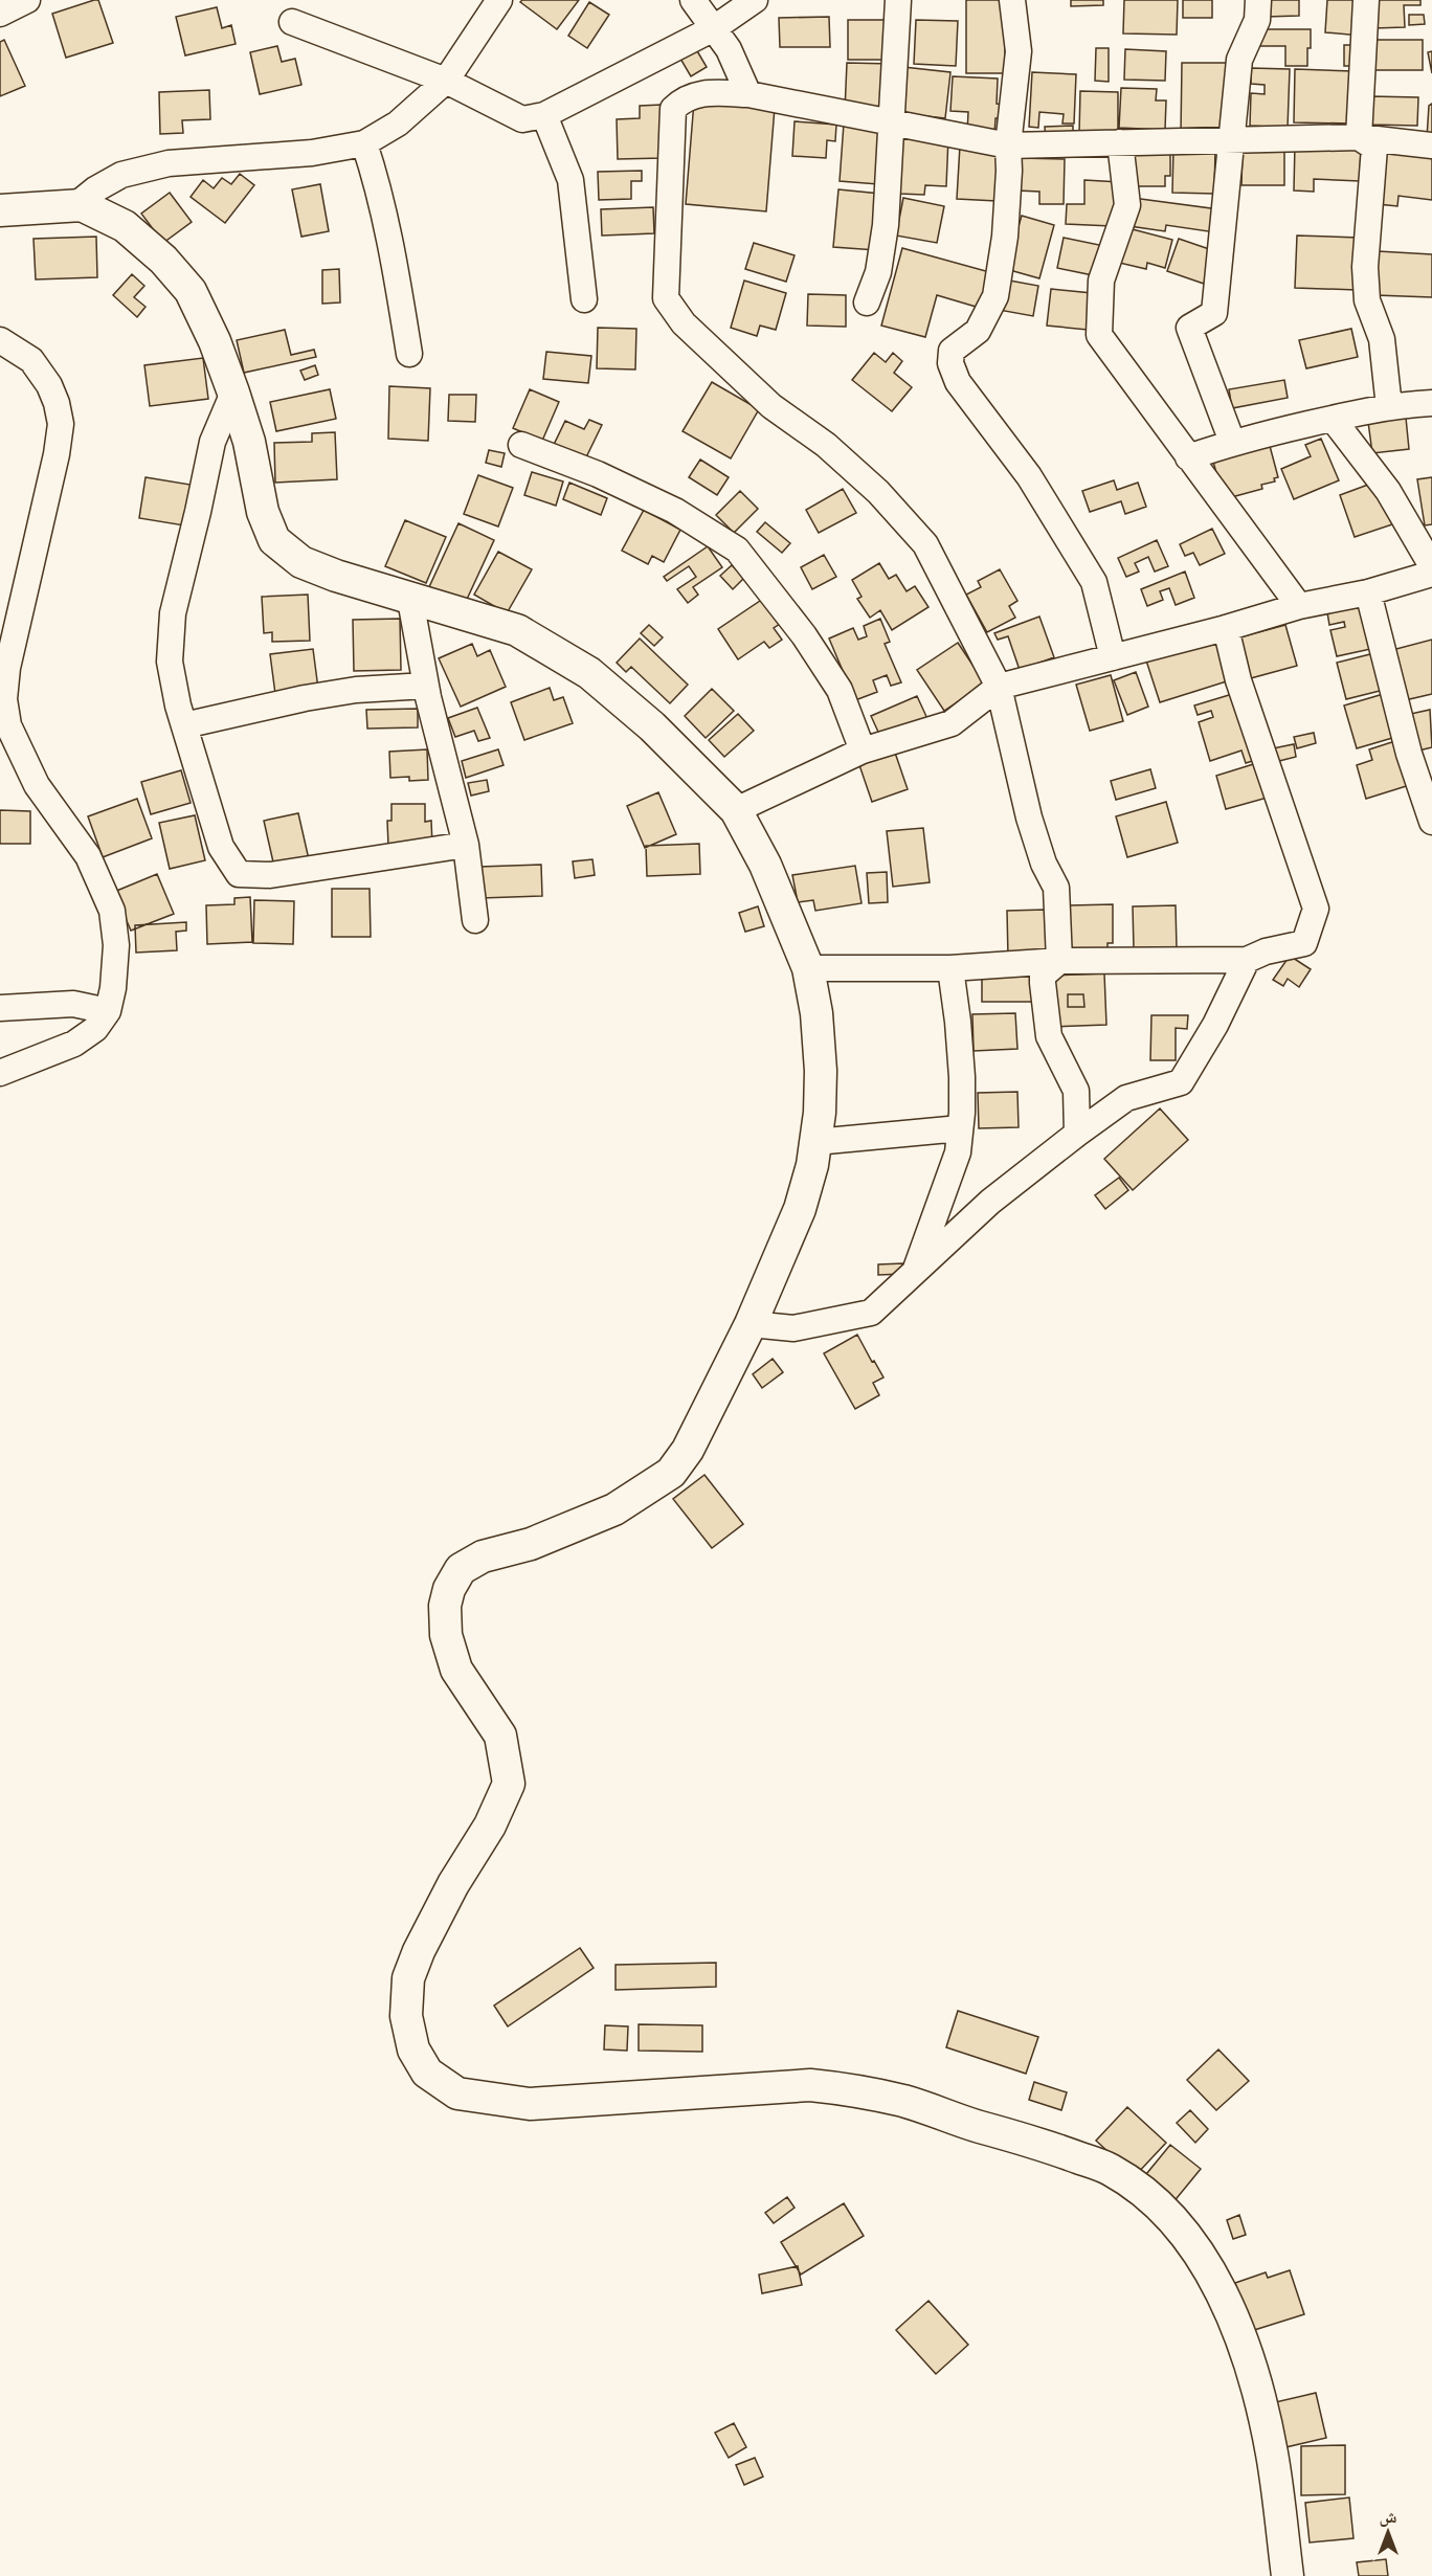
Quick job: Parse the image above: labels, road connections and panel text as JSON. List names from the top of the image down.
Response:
{
  "north": "top"
}
